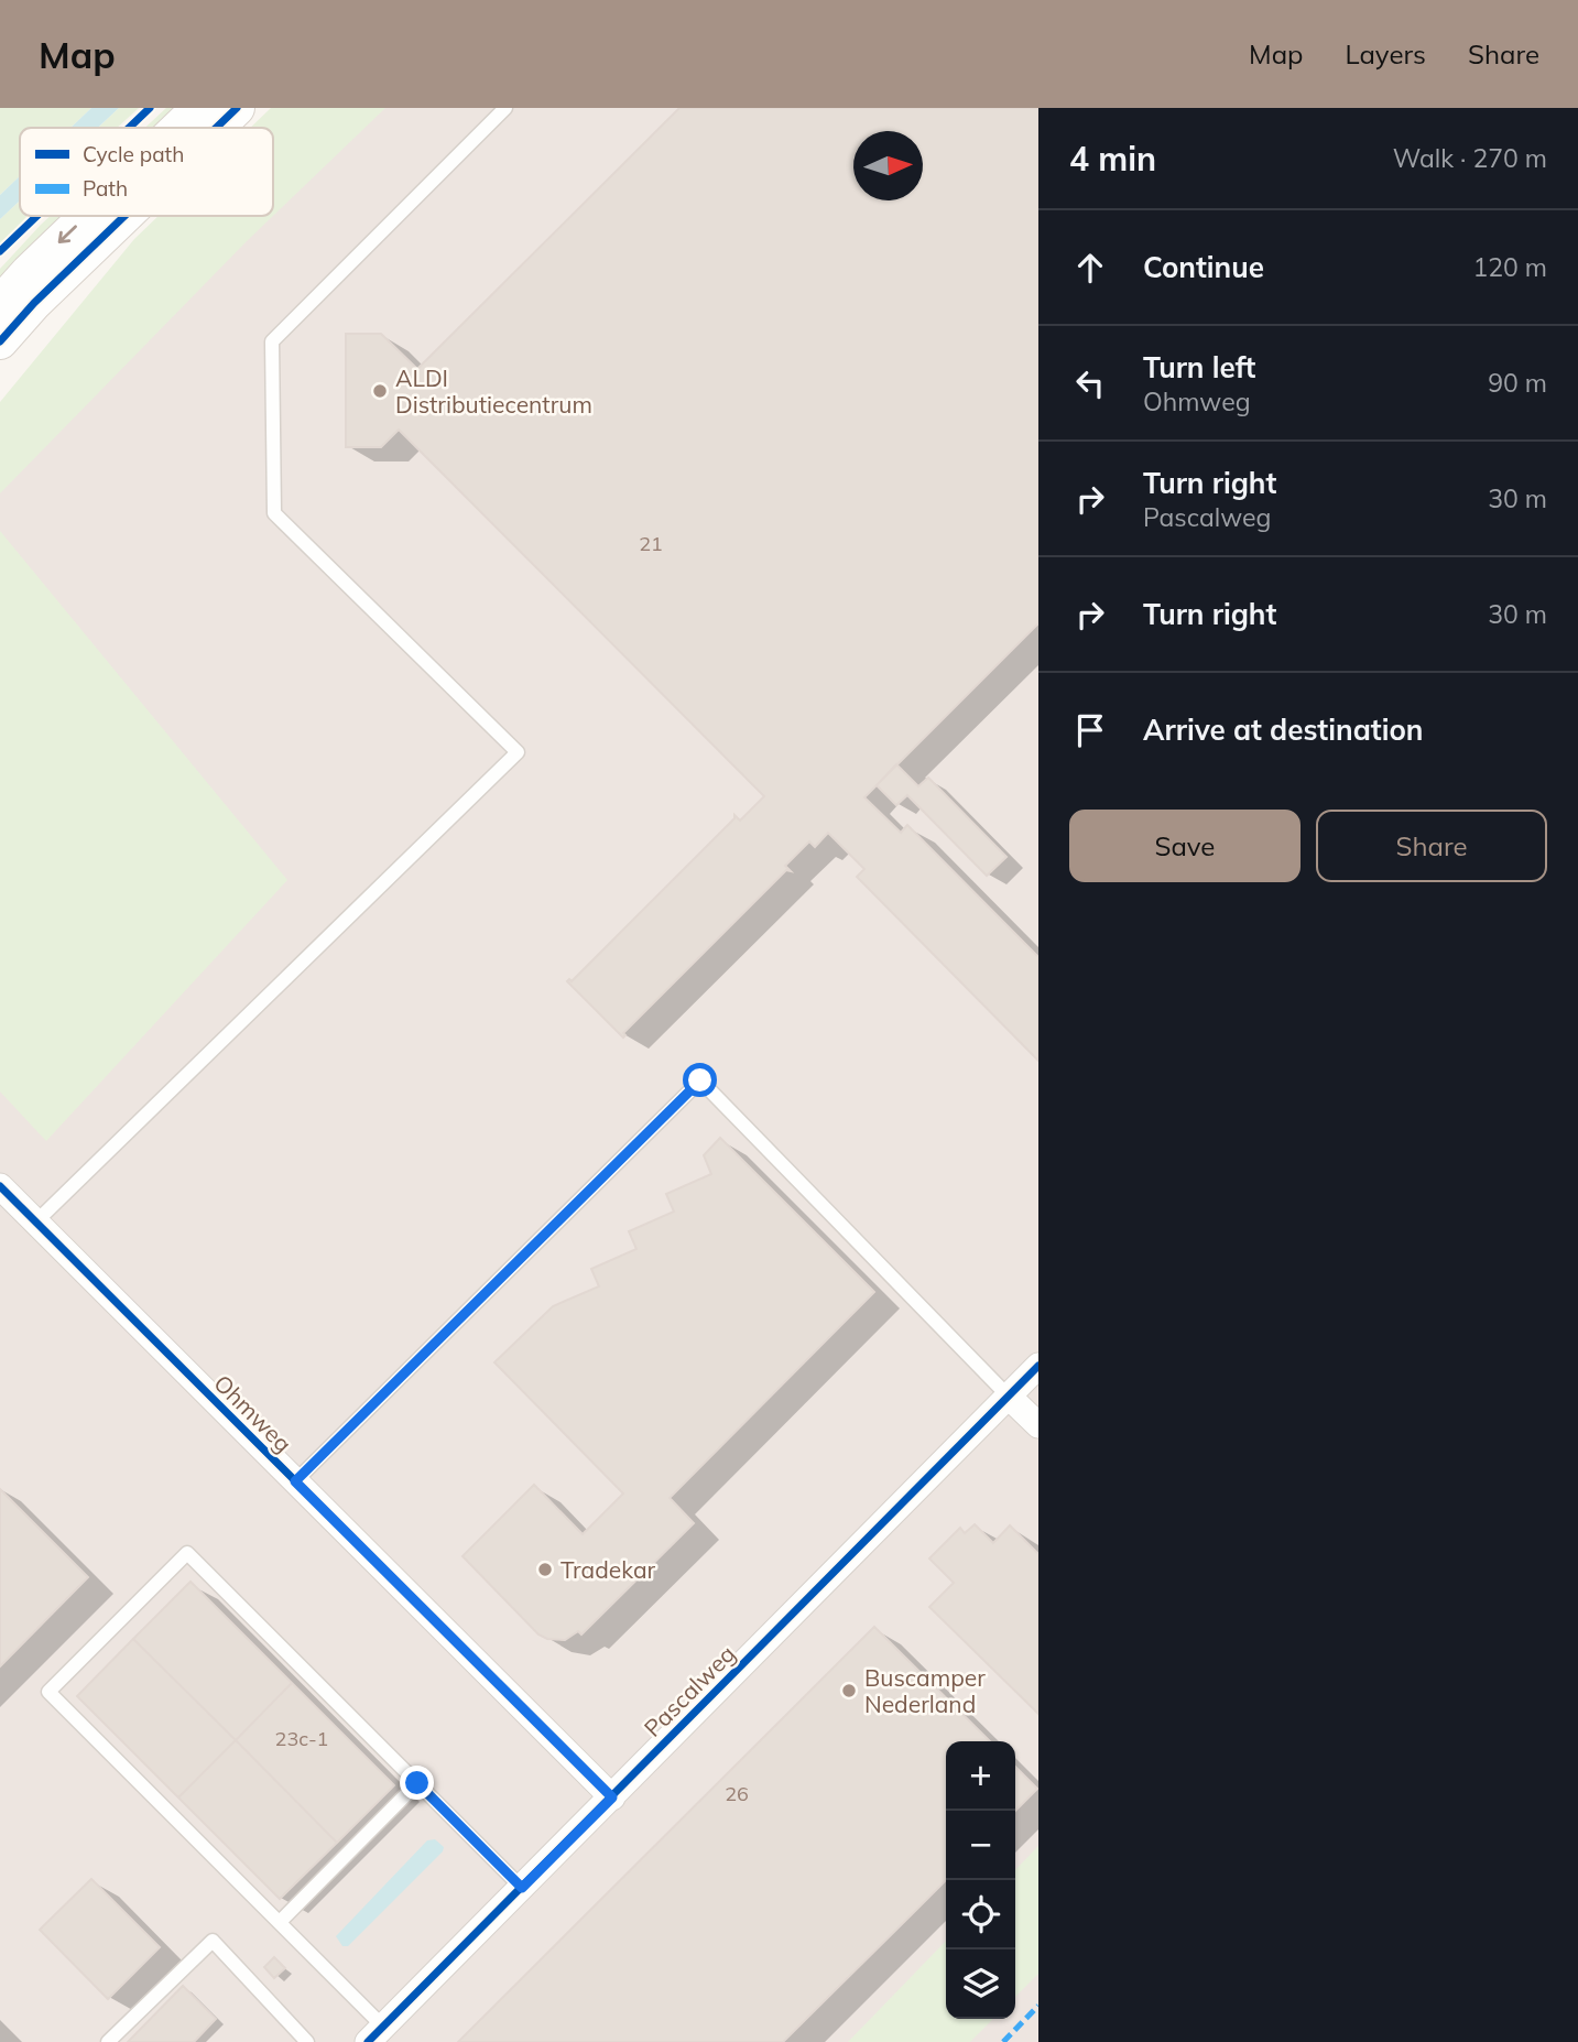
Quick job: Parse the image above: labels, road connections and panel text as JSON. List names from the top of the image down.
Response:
{
  "streets": {
    "street": ["Ohmweg", "Pascalweg"]
  },
  "crossings": [
    ["Ohmweg", "Pascalweg"]
  ],
  "places": ["ALDI Distributiecentrum", "Tradekar", "Buscamper Nederland"],
  "house_numbers": ["21", "23c-1", "26"],
  "legend": ["Cycle path", "Path"],
  "north": "right",
  "page": {
    "header": "Map",
    "nav": ["Map", "Layers", "Share"],
    "heading": ["4 min", "Walk · 270 m"],
    "list": [
      ["Continue", "120 m"],
      ["Turn left", "Ohmweg", "90 m"],
      ["Turn right", "Pascalweg", "30 m"],
      ["Turn right", "30 m"],
      "Arrive at destination"
    ],
    "buttons": ["Save", "Share"],
    "map_buttons": ["+", "−"]
  }
}
